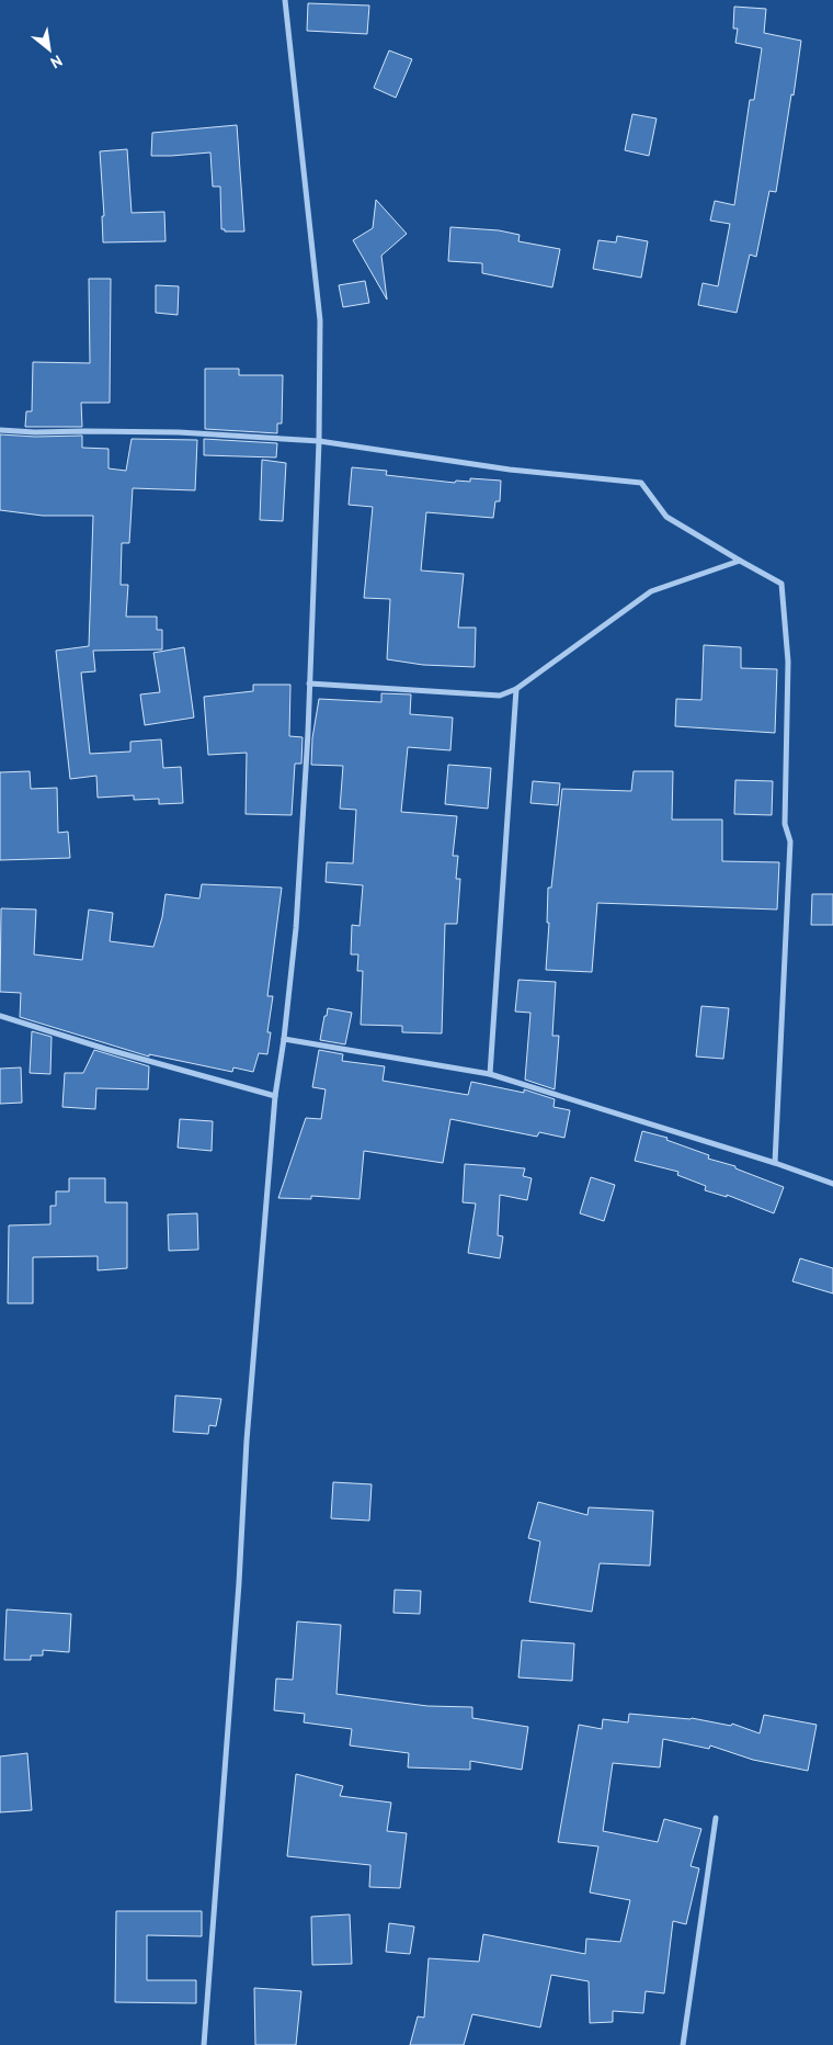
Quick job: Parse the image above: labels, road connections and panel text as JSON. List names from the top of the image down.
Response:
{
  "north": "bottom right"
}
